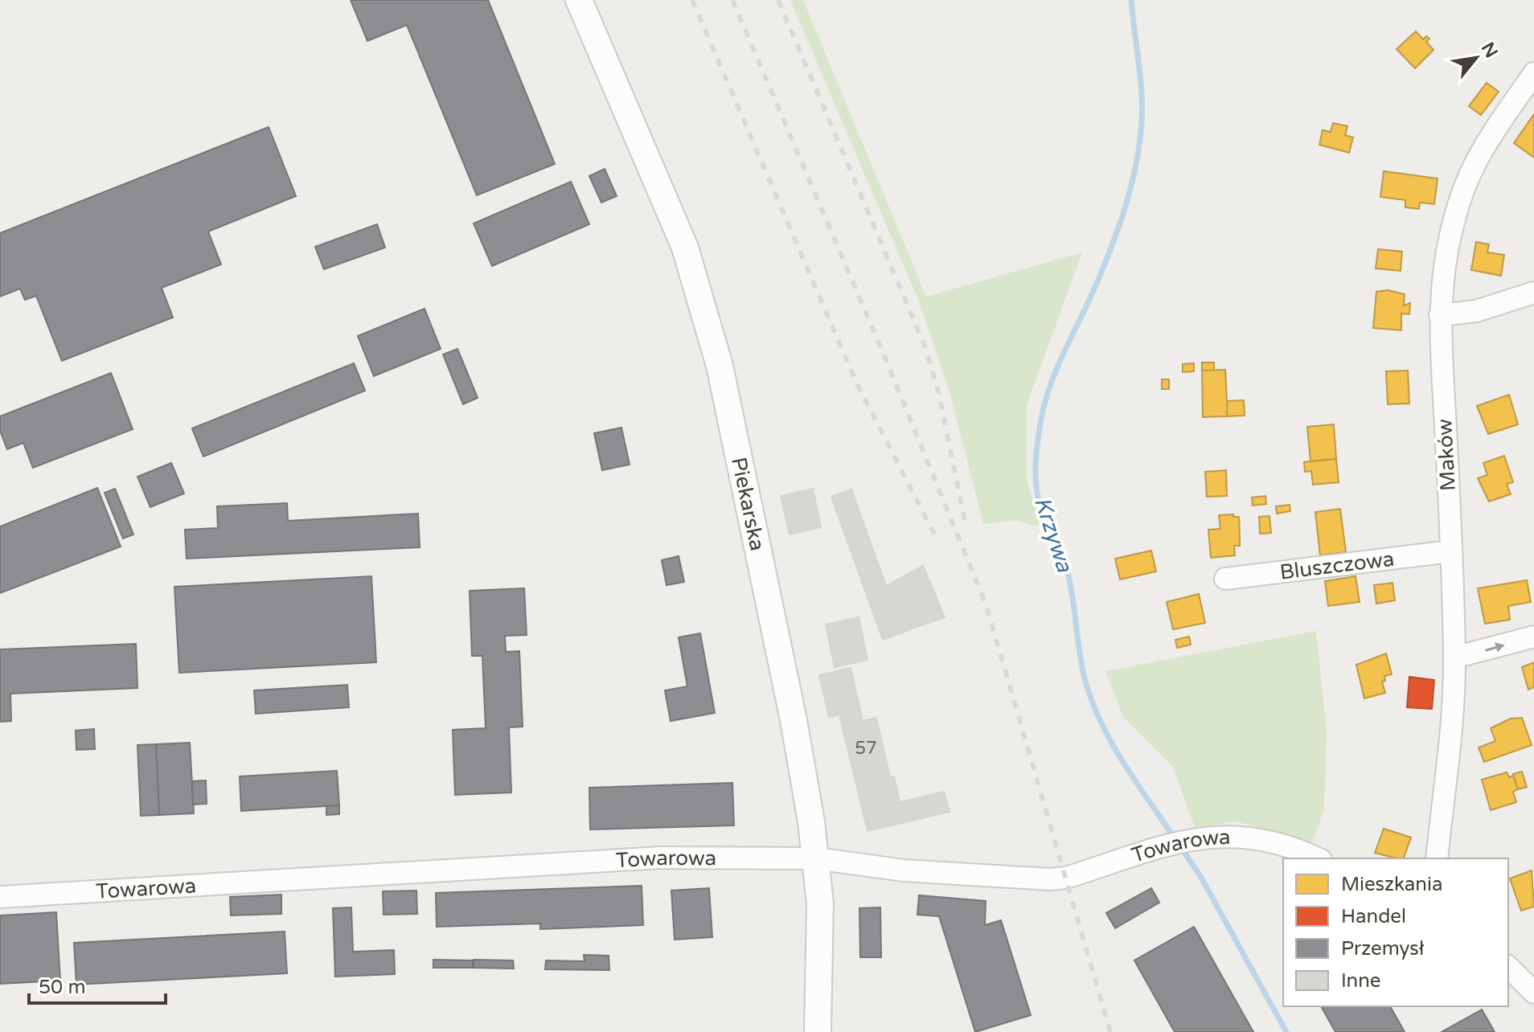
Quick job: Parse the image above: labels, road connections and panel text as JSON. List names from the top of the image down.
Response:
{
  "streets": {
    "street": [
      "Maków",
      "Piekarska",
      "Bluszczowa",
      "Towarowa"
    ]
  },
  "crossings": [
    ["Maków", "Bluszczowa"],
    ["Piekarska", "Towarowa"]
  ],
  "water": ["Krzywa"],
  "house_numbers": ["57"],
  "legend": [
    "Mieszkania",
    "Handel",
    "Przemysł",
    "Inne"
  ],
  "scale_bar": "50 m",
  "north": "top right"
}
